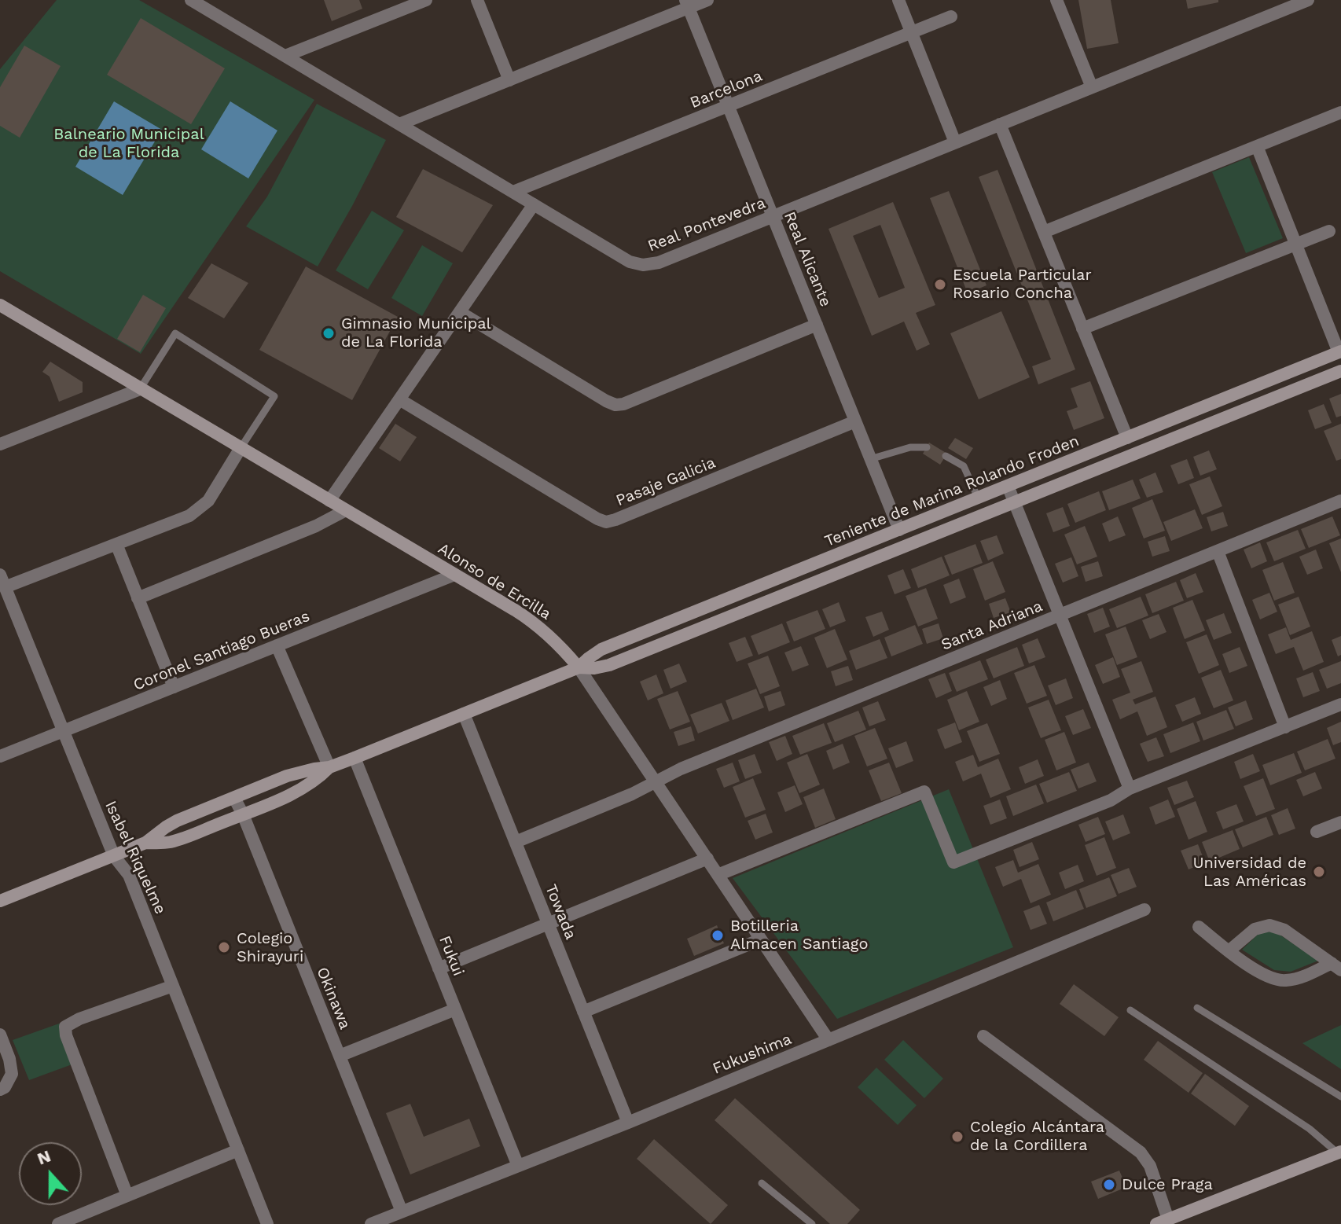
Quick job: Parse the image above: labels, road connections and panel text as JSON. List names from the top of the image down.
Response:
{
  "streets": {
    "street": [
      "Barcelona",
      "Real Pontevedra",
      "Real Alicante",
      "Pasaje Galicia",
      "Teniente de Marina Rolando Froden",
      "Alonso de Ercilla",
      "Santa Adriana",
      "Coronel Santiago Bueras",
      "Isabel Riquelme",
      "Towada",
      "Fukui",
      "Okinawa",
      "Fukushima"
    ]
  },
  "crossings": [
    ["Barcelona", "Real Pontevedra"],
    ["Barcelona", "Real Alicante"],
    ["Real Pontevedra", "Real Alicante"],
    ["Real Alicante", "Pasaje Galicia"],
    ["Real Alicante", "Teniente de Marina Rolando Froden"],
    ["Teniente de Marina Rolando Froden", "Alonso de Ercilla"],
    ["Teniente de Marina Rolando Froden", "Isabel Riquelme"],
    ["Teniente de Marina Rolando Froden", "Towada"],
    ["Teniente de Marina Rolando Froden", "Fukui"],
    ["Teniente de Marina Rolando Froden", "Okinawa"],
    ["Alonso de Ercilla", "Santa Adriana"],
    ["Alonso de Ercilla", "Coronel Santiago Bueras"],
    ["Alonso de Ercilla", "Fukushima"],
    ["Santa Adriana", "Towada"],
    ["Coronel Santiago Bueras", "Isabel Riquelme"],
    ["Towada", "Fukushima"],
    ["Fukui", "Fukushima"],
    ["Okinawa", "Fukushima"]
  ],
  "parks": ["Balneario Municipal de La Florida"],
  "places": [
    "Escuela Particular Rosario Concha",
    "Gimnasio Municipal de La Florida",
    "Universidad de Las Américas",
    "Botilleria Almacen Santiago",
    "Colegio Shirayuri",
    "Colegio Alcántara de la Cordillera",
    "Dulce Praga"
  ],
  "north": "top"
}
